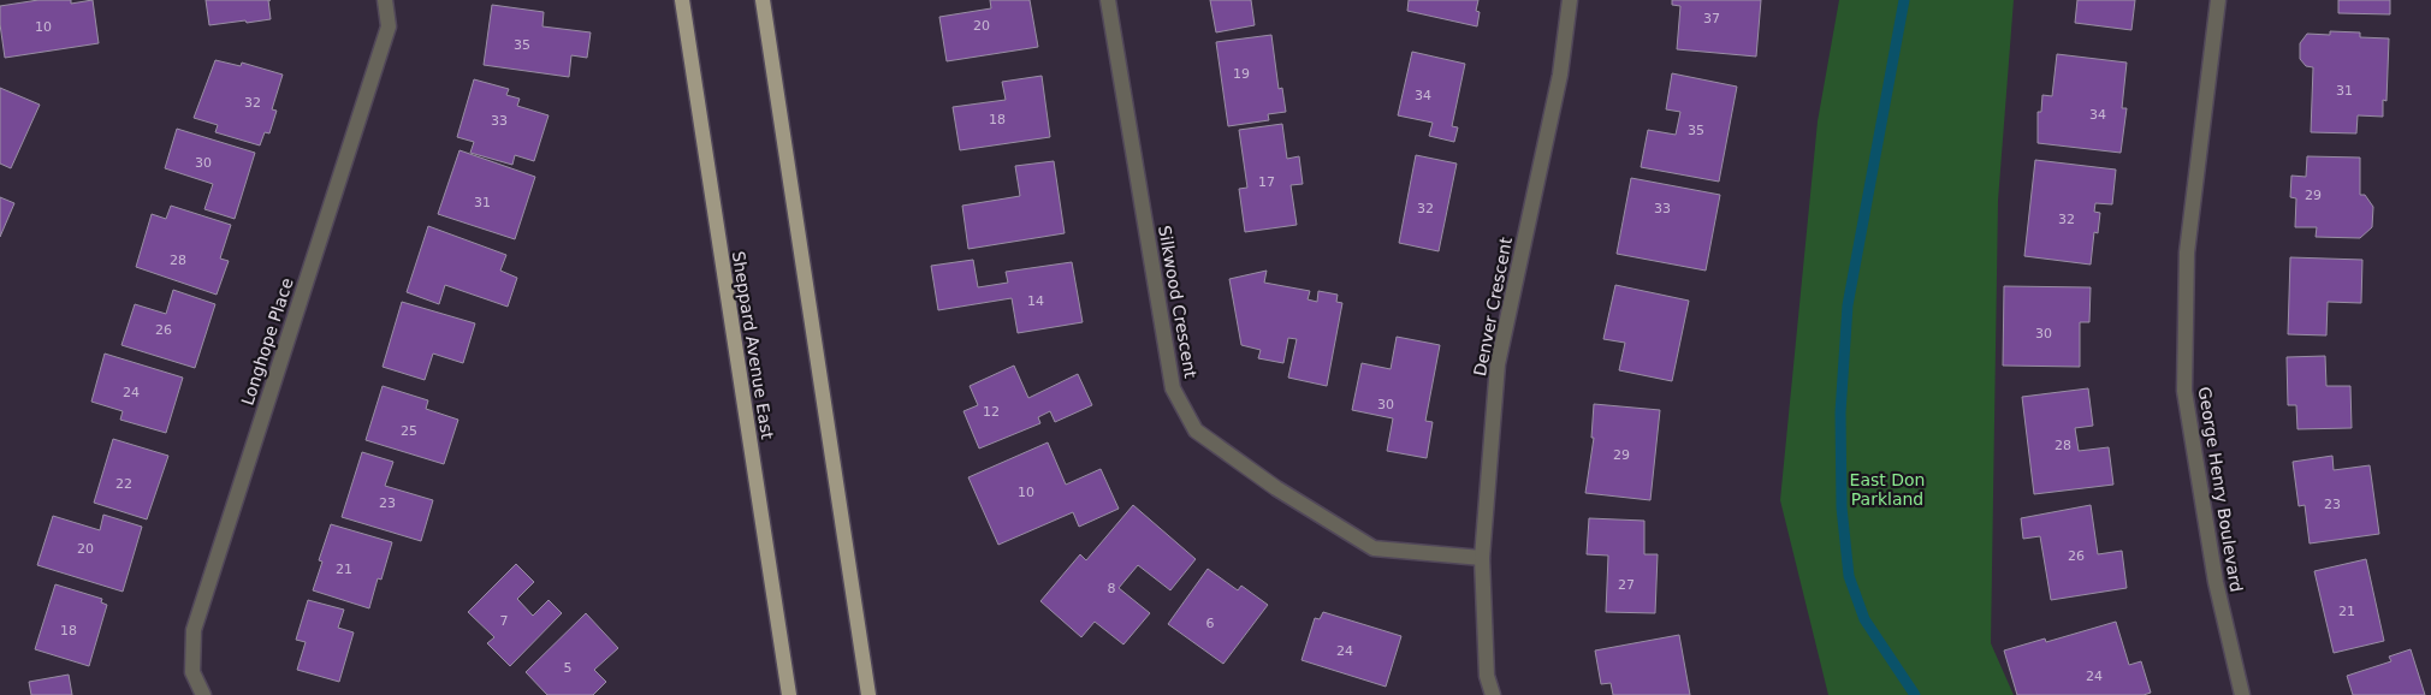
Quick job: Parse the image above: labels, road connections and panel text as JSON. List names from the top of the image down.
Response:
{
  "streets": {
    "main road": ["Sheppard Avenue East"],
    "street": [
      "Silkwood Crescent",
      "Denver Crescent",
      "Longhope Place",
      "George Henry Boulevard"
    ]
  },
  "crossings": [
    ["Silkwood Crescent", "Denver Crescent"]
  ],
  "parks": ["East Don Parkland"],
  "house_numbers": [
    "37",
    "20",
    "10",
    "35",
    "19",
    "31",
    "34",
    "32",
    "34",
    "18",
    "33",
    "35",
    "30",
    "17",
    "29",
    "31",
    "32",
    "33",
    "32",
    "28",
    "14",
    "26",
    "30",
    "24",
    "30",
    "12",
    "25",
    "28",
    "29",
    "22",
    "10",
    "23",
    "23",
    "20",
    "26",
    "21",
    "27",
    "8",
    "21",
    "7",
    "6",
    "18",
    "24",
    "5",
    "24"
  ]
}
